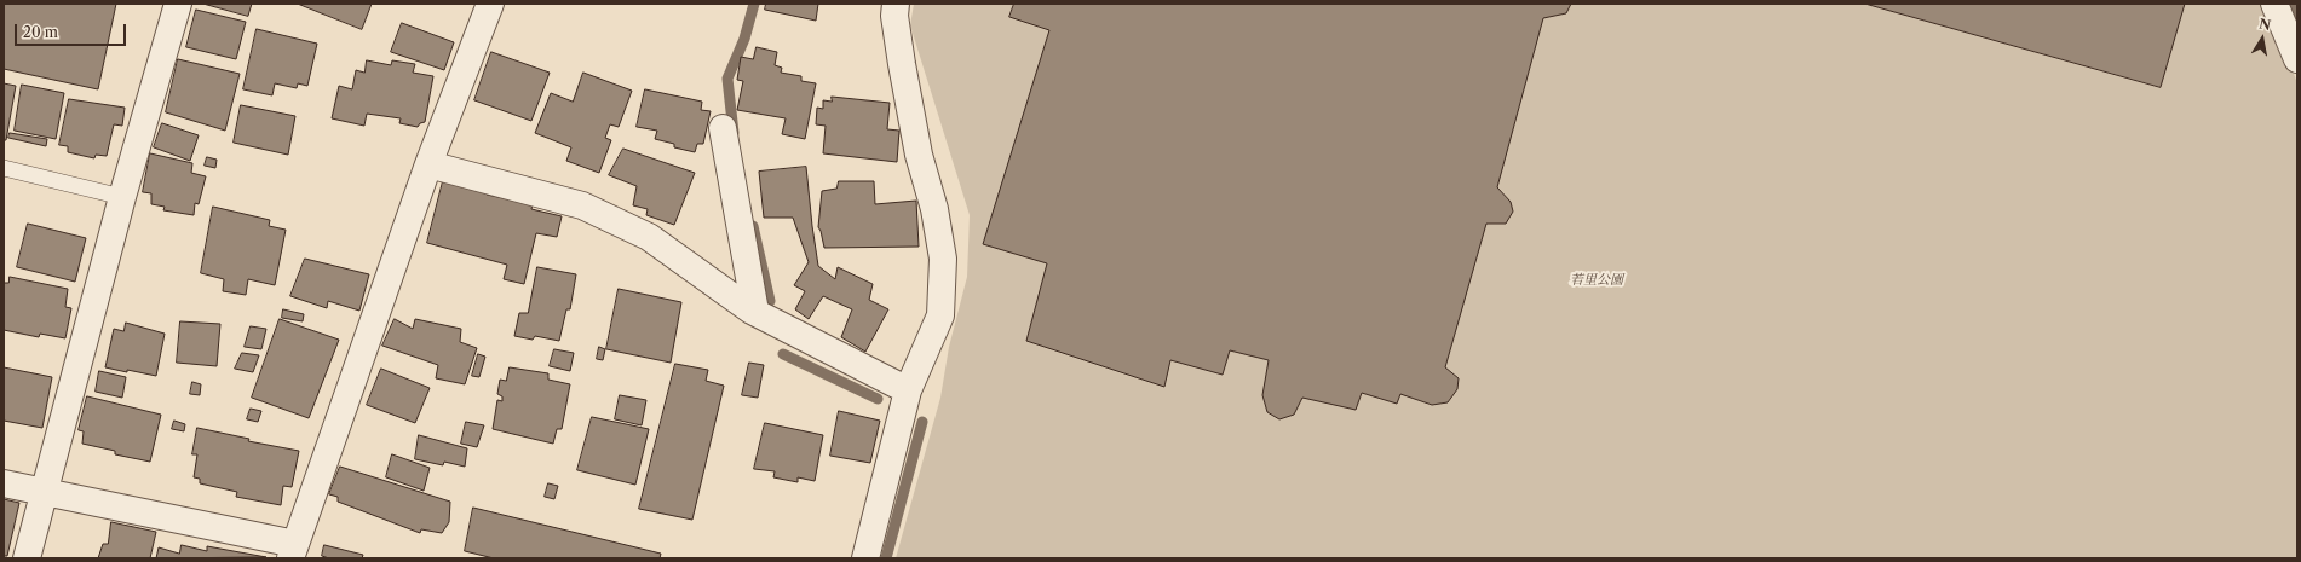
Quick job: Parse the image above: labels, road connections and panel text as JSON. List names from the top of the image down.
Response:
{
  "parks": ["若里公園"],
  "scale_bar": "20 m",
  "north": "top"
}
